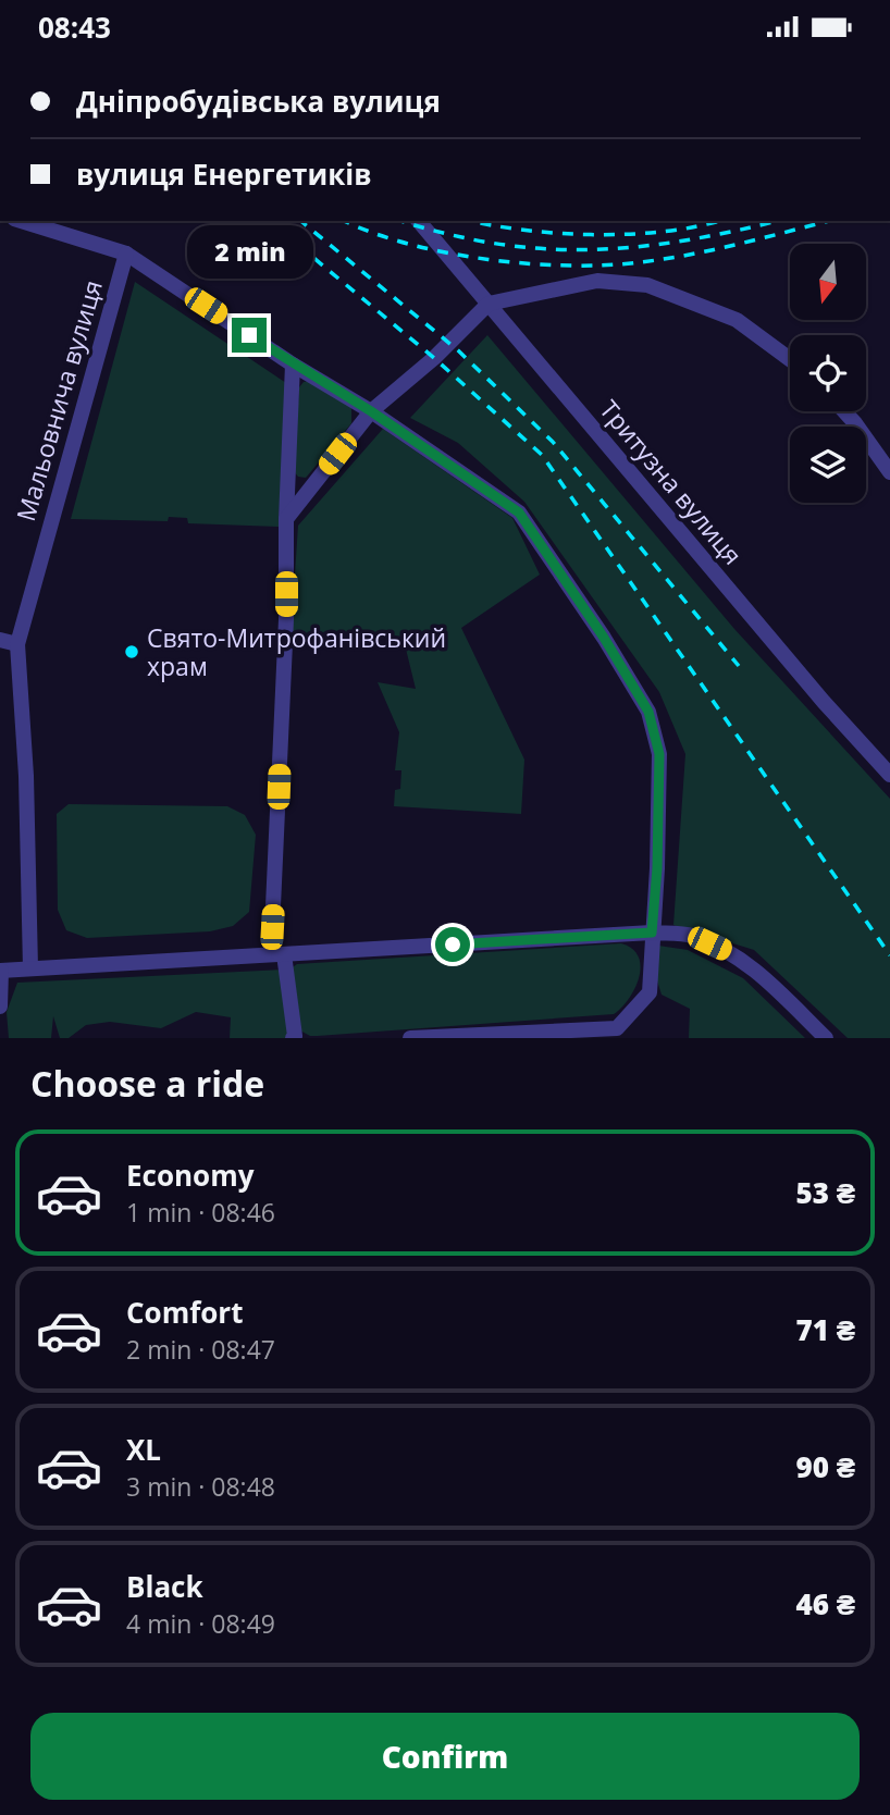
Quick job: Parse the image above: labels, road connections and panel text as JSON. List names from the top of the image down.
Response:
{
  "streets": {
    "street": ["Мальовнича вулиця", "Тритузна вулиця"]
  },
  "places": ["Свято-Митрофанівський храм"],
  "north": "bottom",
  "page": {
    "status": "08:43",
    "banner": ["Дніпробудівська вулиця", "вулиця Енергетиків"],
    "bubble": "2 min",
    "heading": "Choose a ride",
    "list": [
      {
        "name": "Economy",
        "note": "1 min · 08:46",
        "value": "53 ₴"
      },
      {
        "name": "Comfort",
        "note": "2 min · 08:47",
        "value": "71 ₴"
      },
      {
        "name": "XL",
        "note": "3 min · 08:48",
        "value": "90 ₴"
      },
      {
        "name": "Black",
        "note": "4 min · 08:49",
        "value": "46 ₴"
      }
    ],
    "buttons": "Confirm"
  }
}
